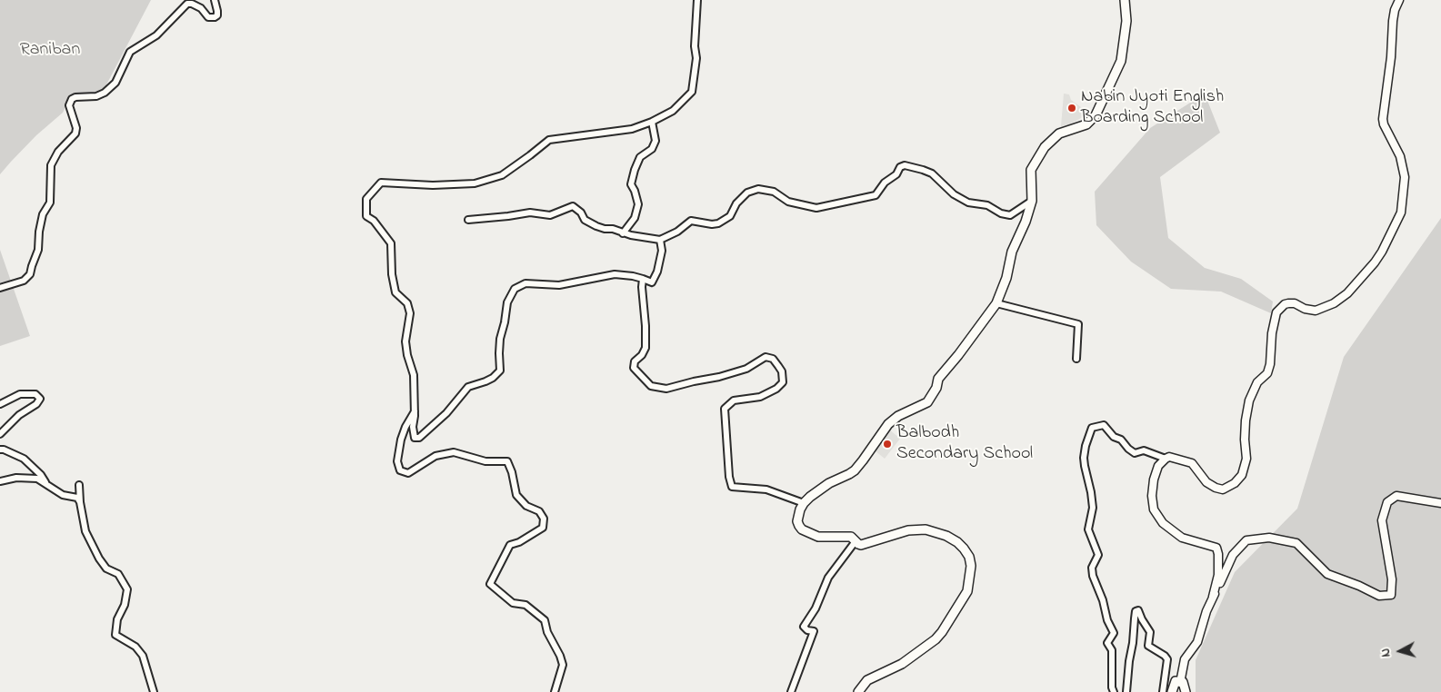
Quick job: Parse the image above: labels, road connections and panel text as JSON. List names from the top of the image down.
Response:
{
  "parks": ["Raniban"],
  "places": ["Nabin Jyoti English Boarding School", "Balbodh Secondary School"],
  "north": "left"
}
